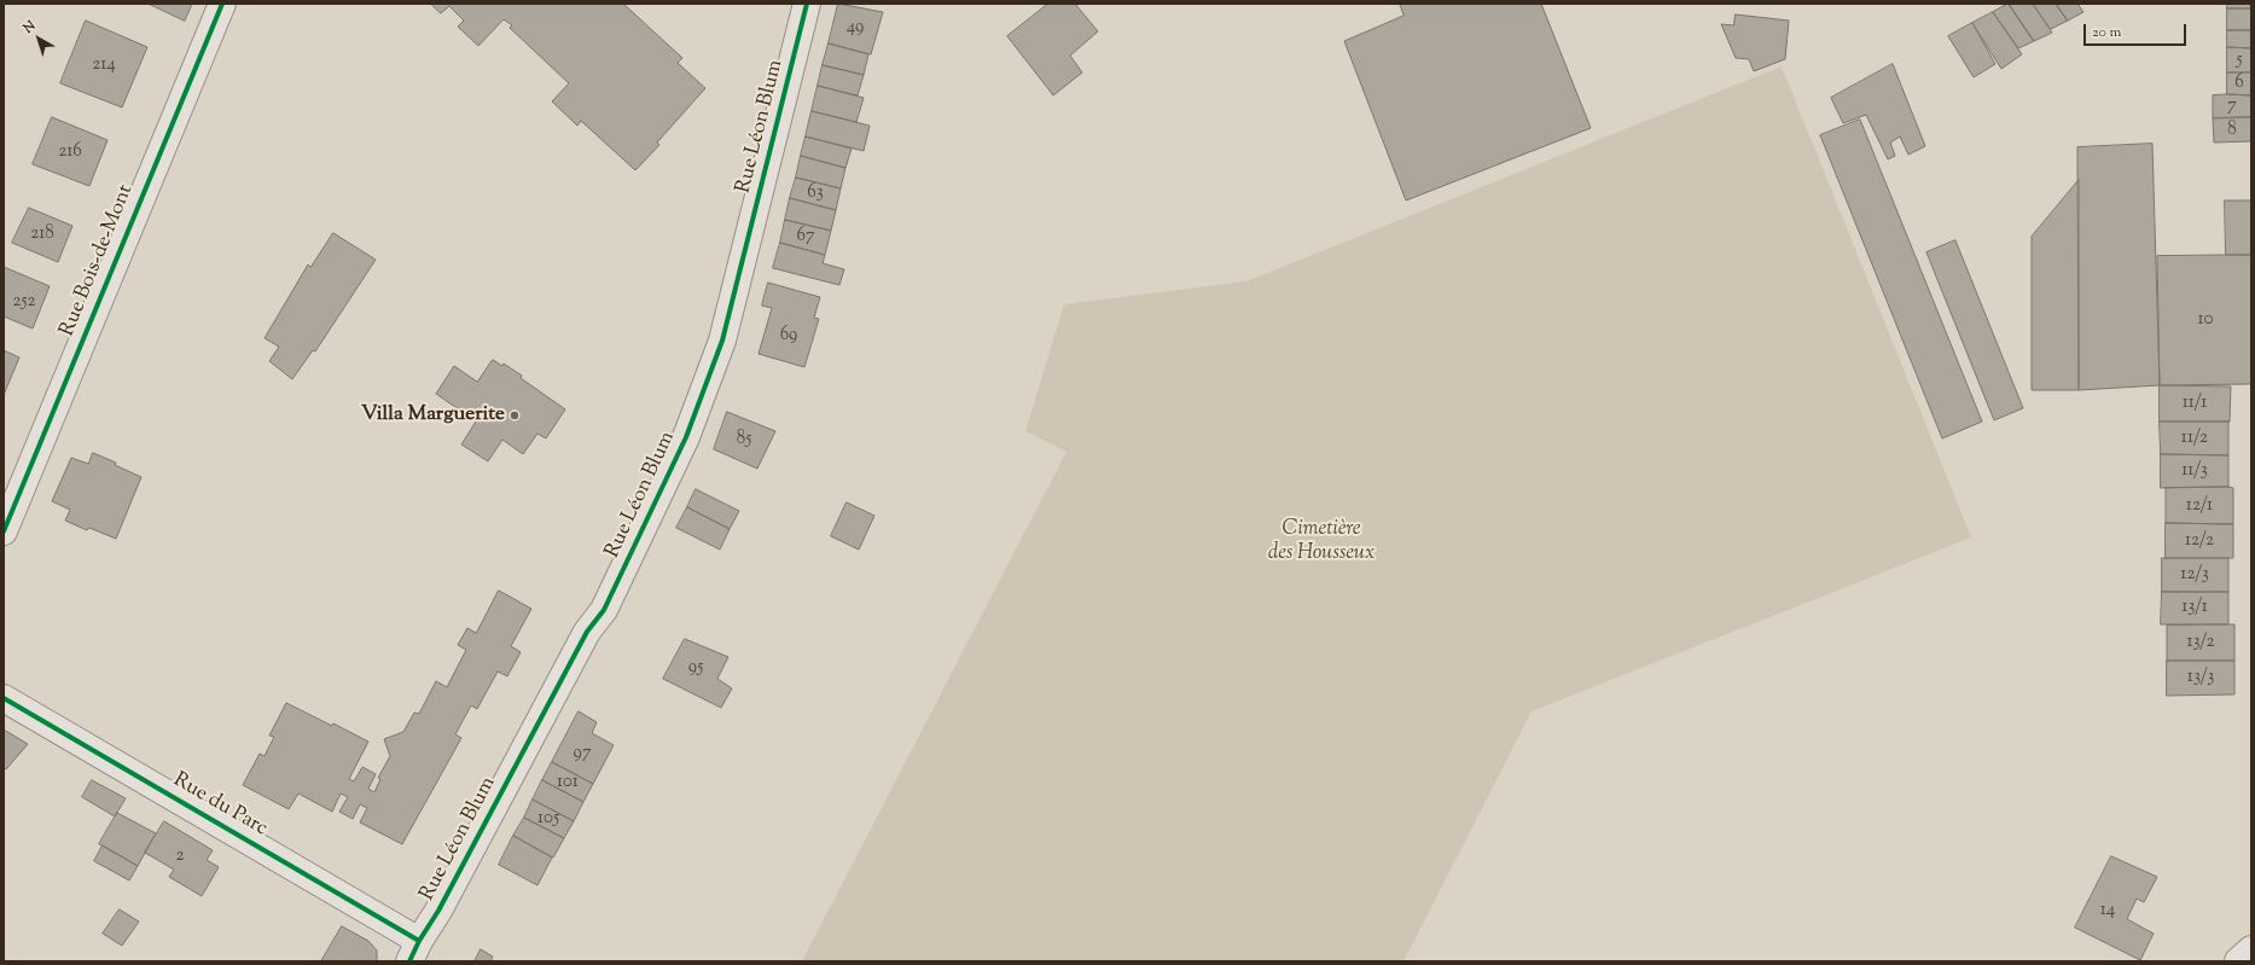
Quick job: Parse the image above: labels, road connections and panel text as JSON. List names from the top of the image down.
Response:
{
  "streets": {
    "street": ["Rue Léon Blum", "Rue Bois-de-Mont", "Rue du Parc"]
  },
  "crossings": [
    ["Rue Léon Blum", "Rue du Parc"]
  ],
  "parks": ["Cimetière des Housseux"],
  "places": ["Villa Marguerite"],
  "house_numbers": [
    "49",
    "5",
    "214",
    "6",
    "7",
    "8",
    "216",
    "63",
    "218",
    "67",
    "252",
    "10",
    "69",
    "11/1",
    "11/2",
    "85",
    "11/3",
    "12/1",
    "12/2",
    "12/3",
    "13/1",
    "13/2",
    "95",
    "13/3",
    "97",
    "101",
    "105",
    "2",
    "14"
  ],
  "scale_bar": "20 m",
  "north": "top left"
}
